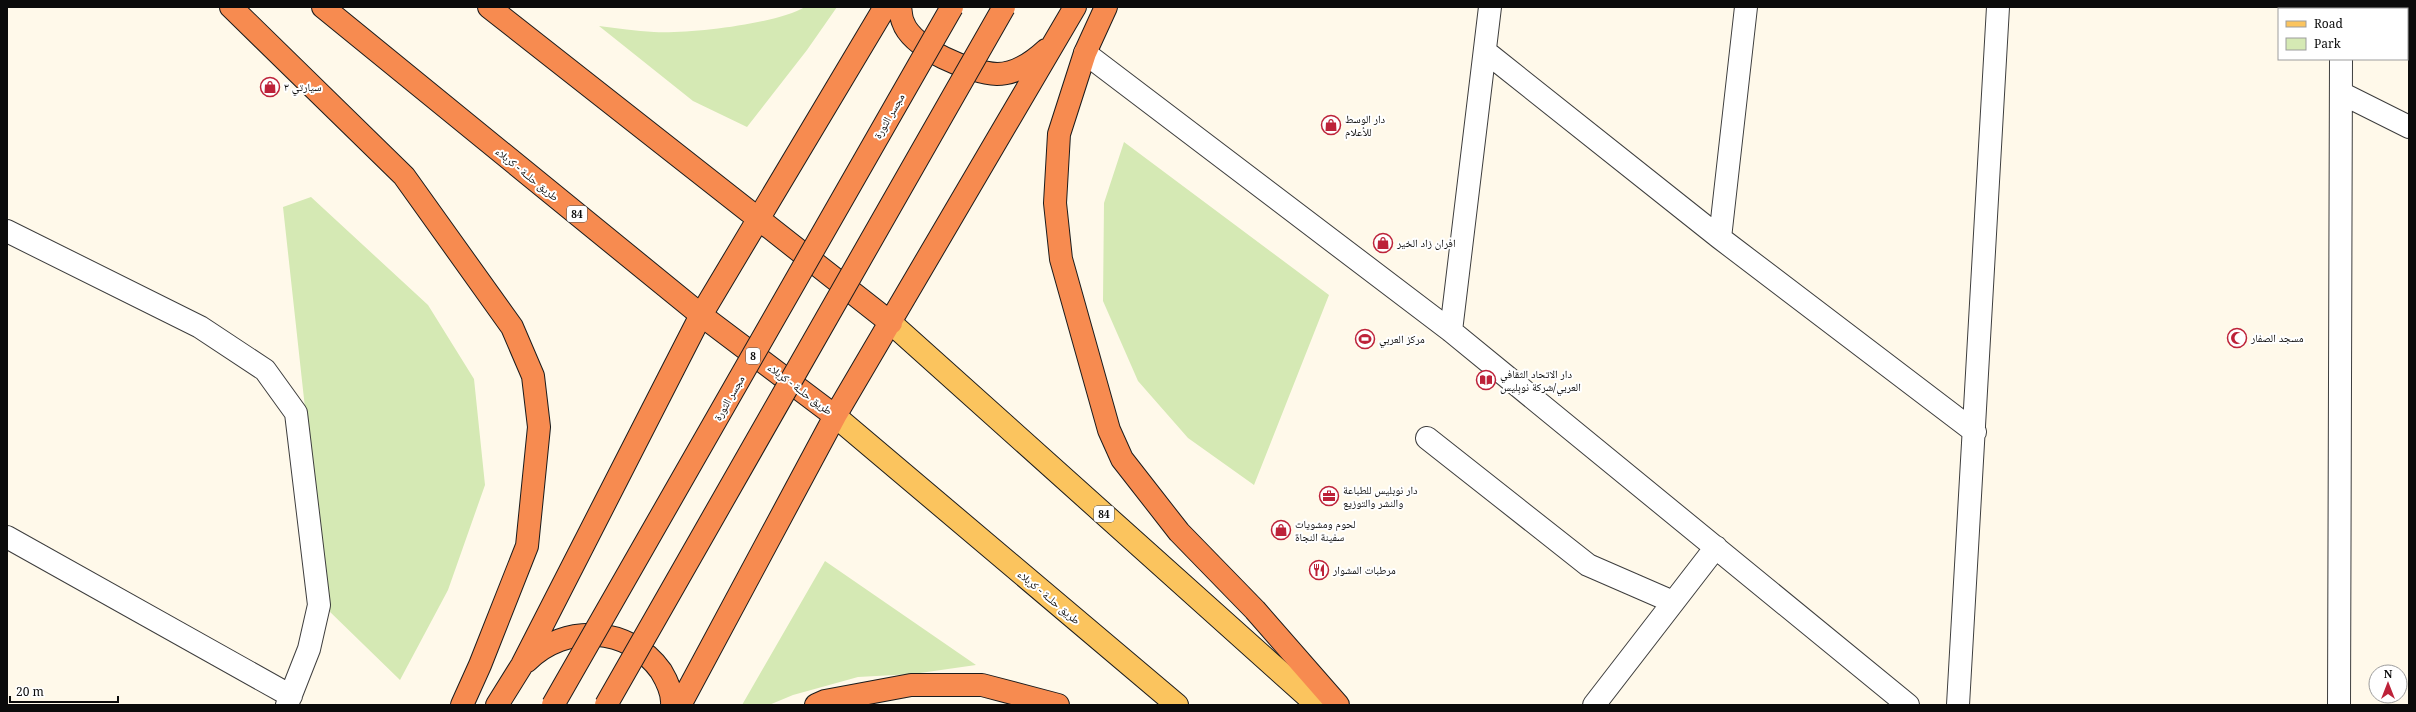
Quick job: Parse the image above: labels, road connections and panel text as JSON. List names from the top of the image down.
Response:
{
  "streets": {
    "highway": [
      "مجسر الثورة",
      "طريق حلــة - كربلاء",
      "84",
      "8"
    ]
  },
  "places": {
    "shop": [
      "سيارتي ٣",
      "دار الوسط للأعلام",
      "افران زاد الخير",
      "لحوم ومشويات سفينة النجاة"
    ],
    "mosque": ["مسجد الصفار"],
    "sports": ["مركز العربي"],
    "library": ["دار الاتحاد الثقافي العربي/شركة نوبِليس"],
    "office": ["دار نوبليس للطباعة والنشر والتوزيع"],
    "restaurant": ["مرطبات المشوار"]
  },
  "legend": ["Road", "Park"],
  "scale_bar": "20 m",
  "north": "top"
}
